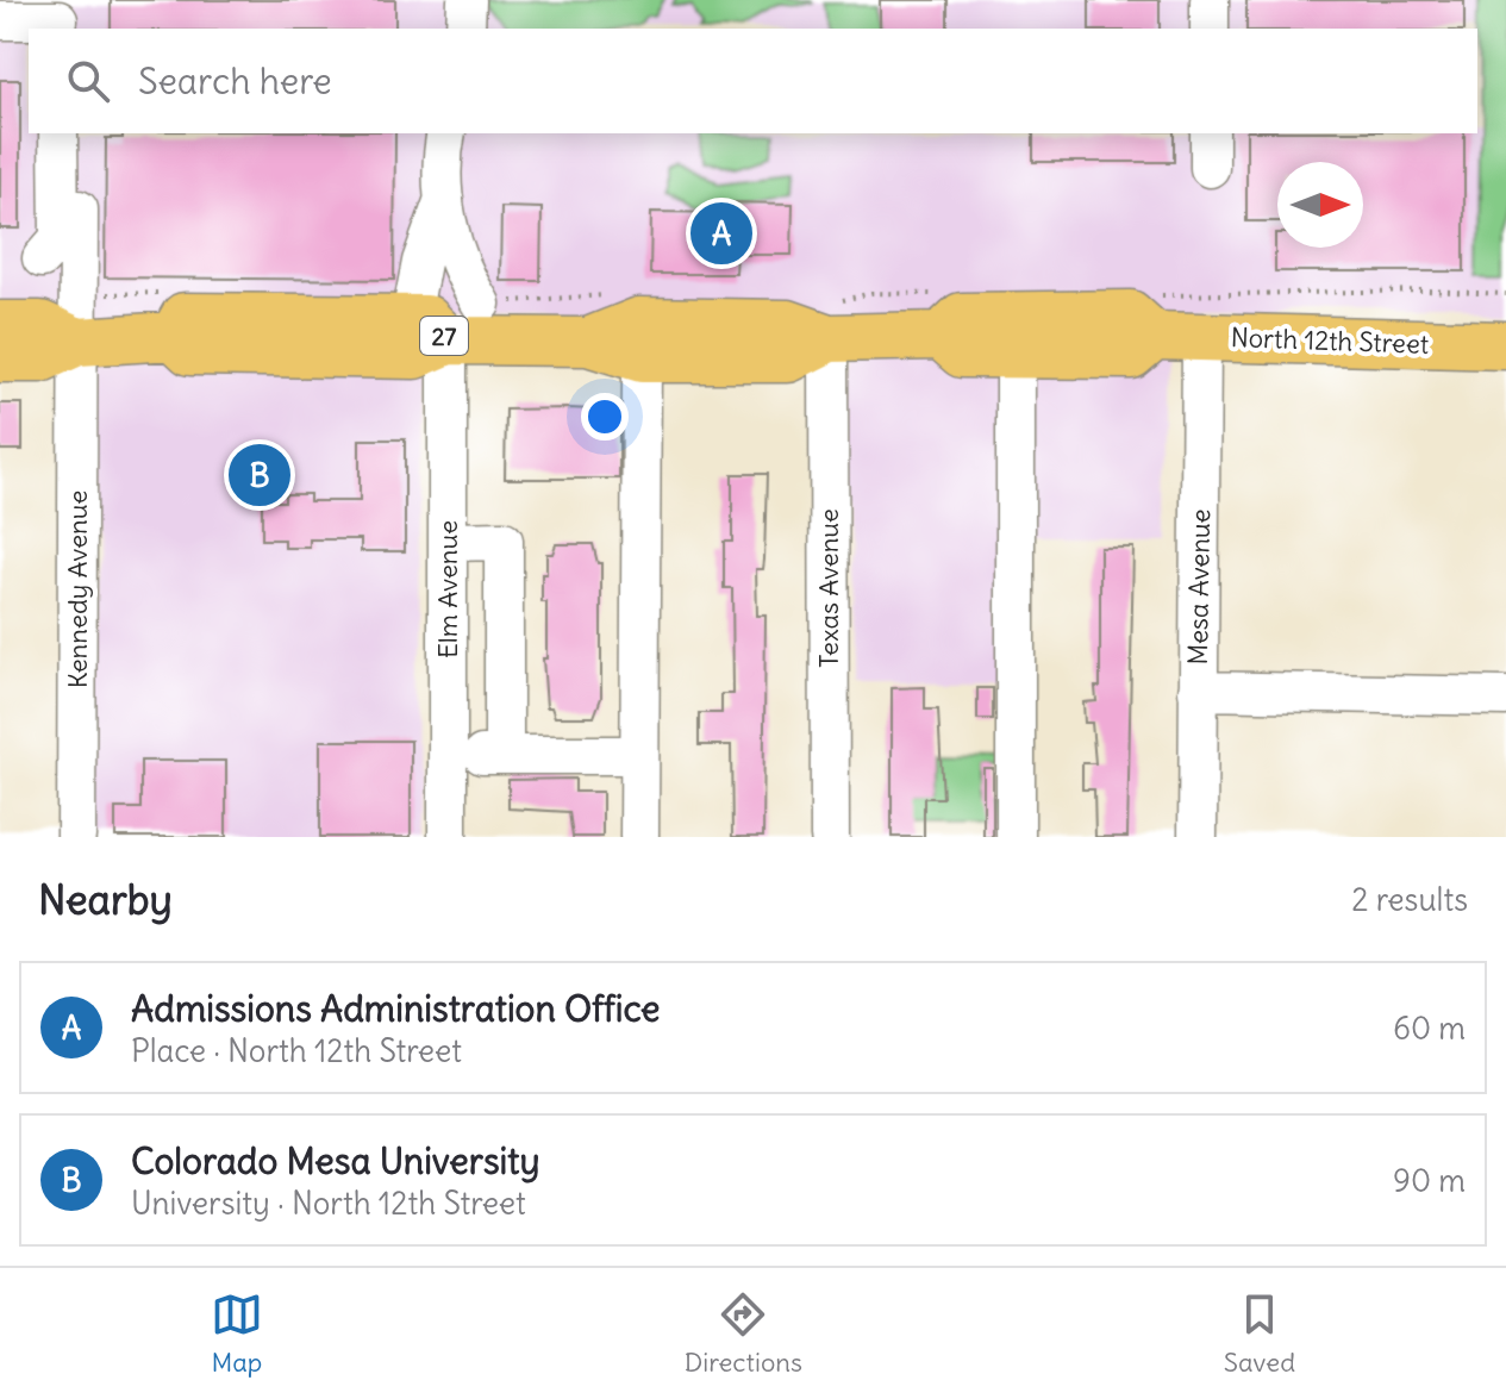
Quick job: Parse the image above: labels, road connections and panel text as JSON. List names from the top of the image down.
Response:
{
  "streets": {
    "main road": ["27", "North 12th Street"],
    "street": [
      "Mesa Avenue",
      "Texas Avenue",
      "Kennedy Avenue",
      "Elm Avenue"
    ]
  },
  "crossings": [
    ["North 12th Street", "Mesa Avenue"],
    ["North 12th Street", "Texas Avenue"],
    ["North 12th Street", "Kennedy Avenue"],
    ["North 12th Street", "Elm Avenue"]
  ],
  "north": "right",
  "page": {
    "search": "Search here",
    "pins": ["A", "B"],
    "heading": ["Nearby", "2 results"],
    "list": [
      {
        "mark": "A",
        "name": "Admissions Administration Office",
        "note": "Place · North 12th Street",
        "value": "60 m"
      },
      {
        "mark": "B",
        "name": "Colorado Mesa University",
        "note": "University · North 12th Street",
        "value": "90 m"
      }
    ],
    "nav": ["Map", "Directions", "Saved"]
  }
}
